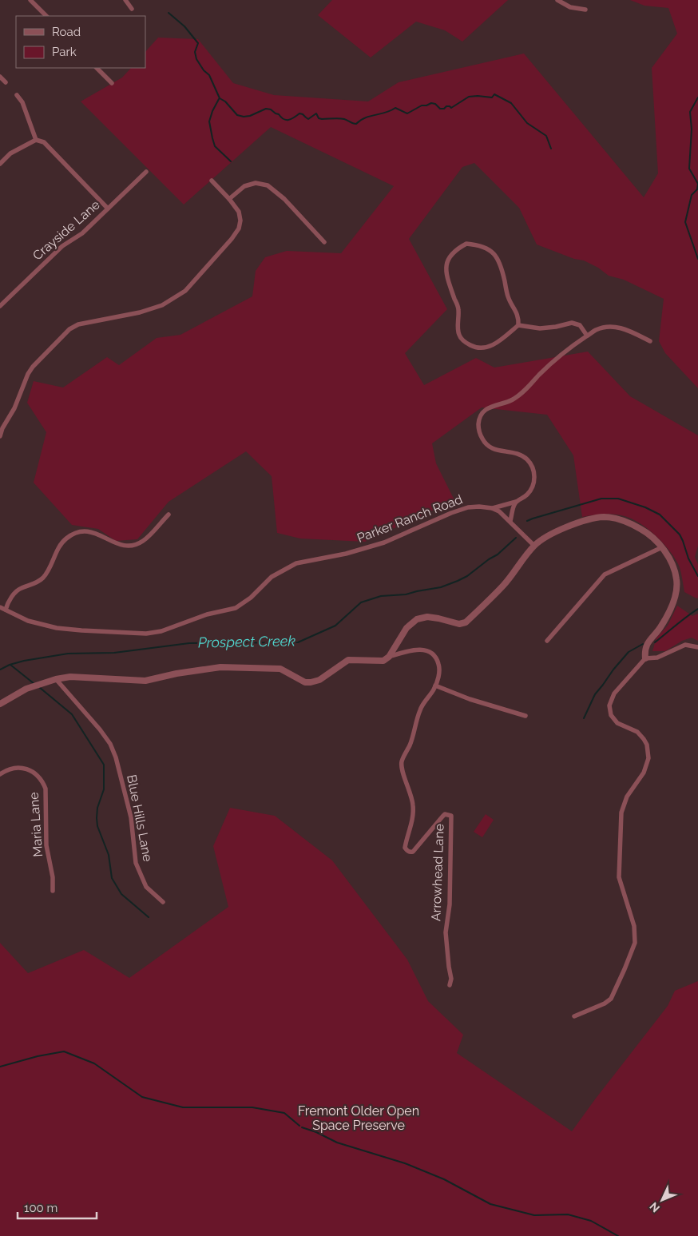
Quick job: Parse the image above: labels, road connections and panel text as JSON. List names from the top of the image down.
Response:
{
  "streets": {
    "street": [
      "Crayside Lane",
      "Parker Ranch Road",
      "Blue Hills Lane",
      "Maria Lane",
      "Arrowhead Lane"
    ]
  },
  "water": ["Prospect Creek"],
  "parks": ["Fremont Older Open Space Preserve"],
  "legend": ["Road", "Park"],
  "scale_bar": "100 m",
  "north": "bottom left"
}
